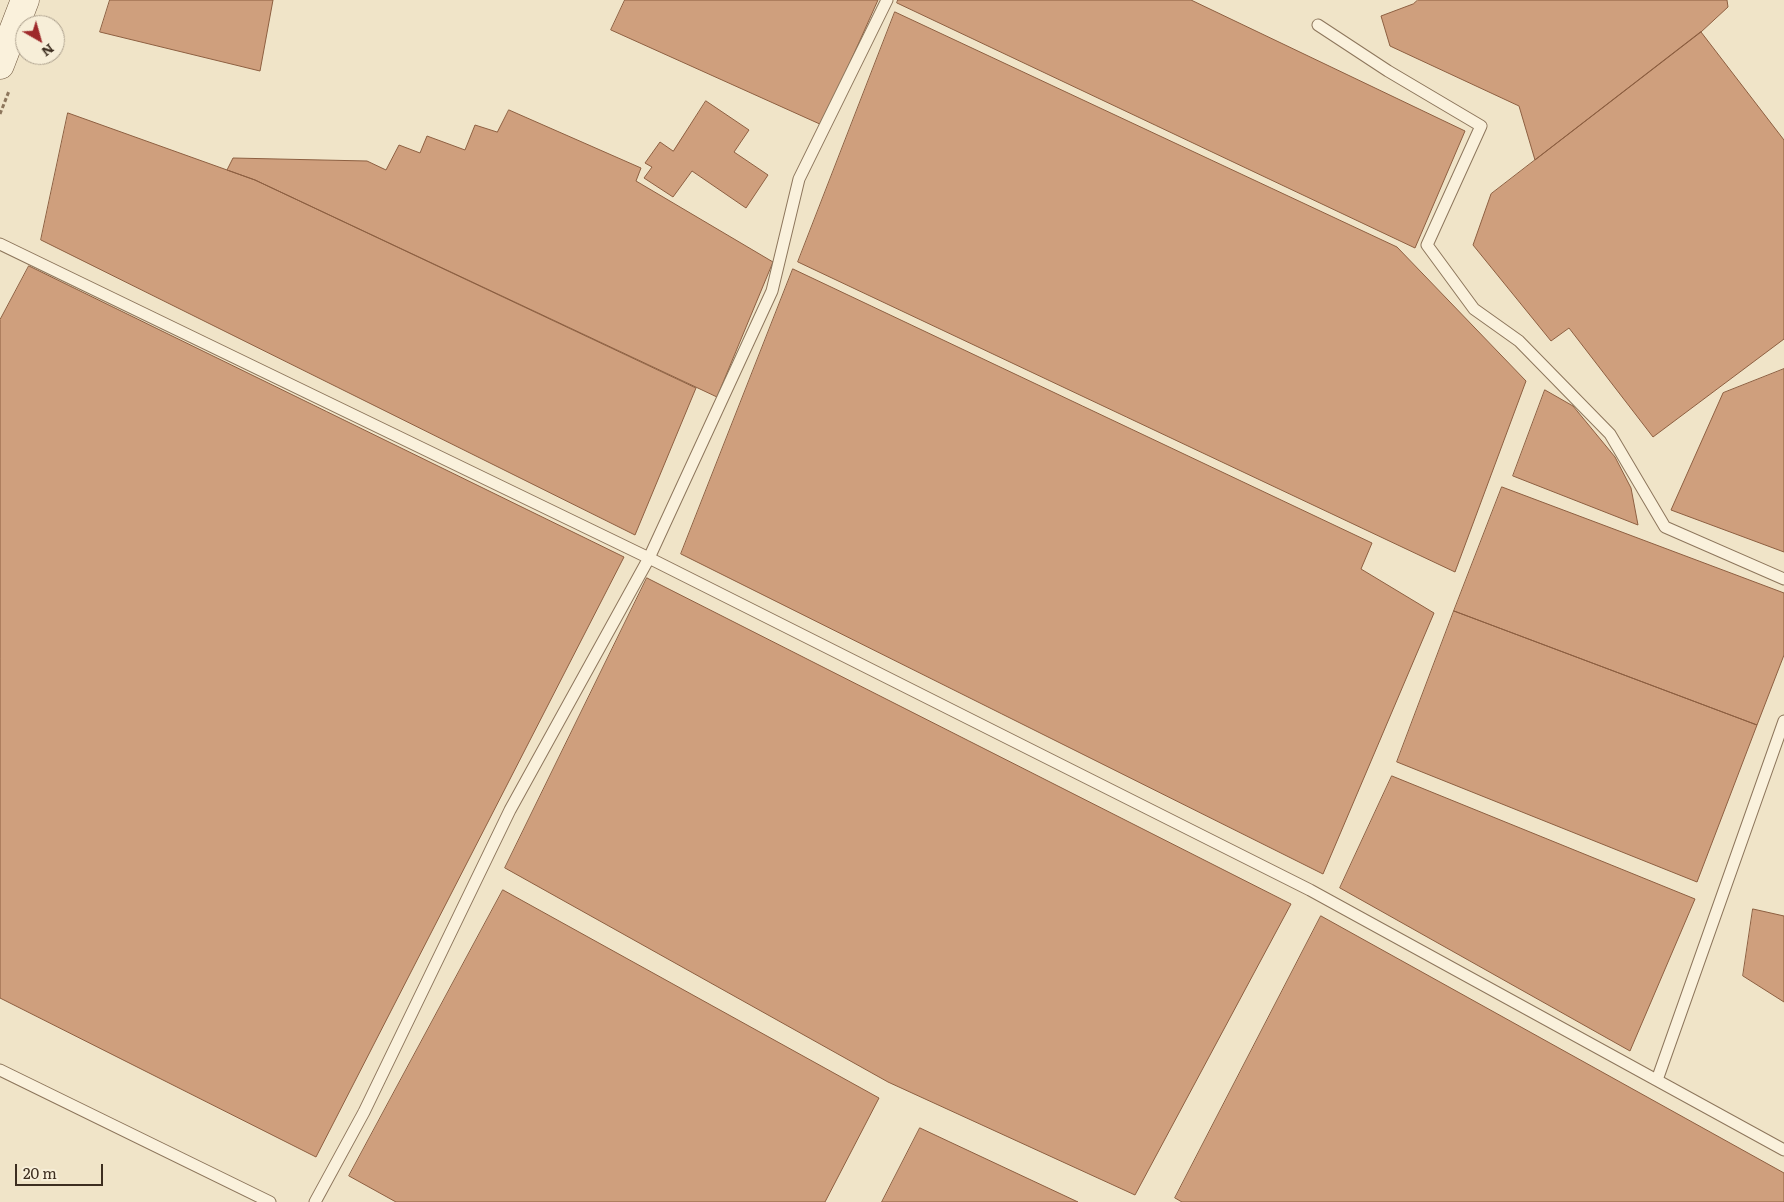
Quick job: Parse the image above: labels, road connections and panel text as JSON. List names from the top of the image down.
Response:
{
  "scale_bar": "20 m",
  "north": "bottom right"
}
